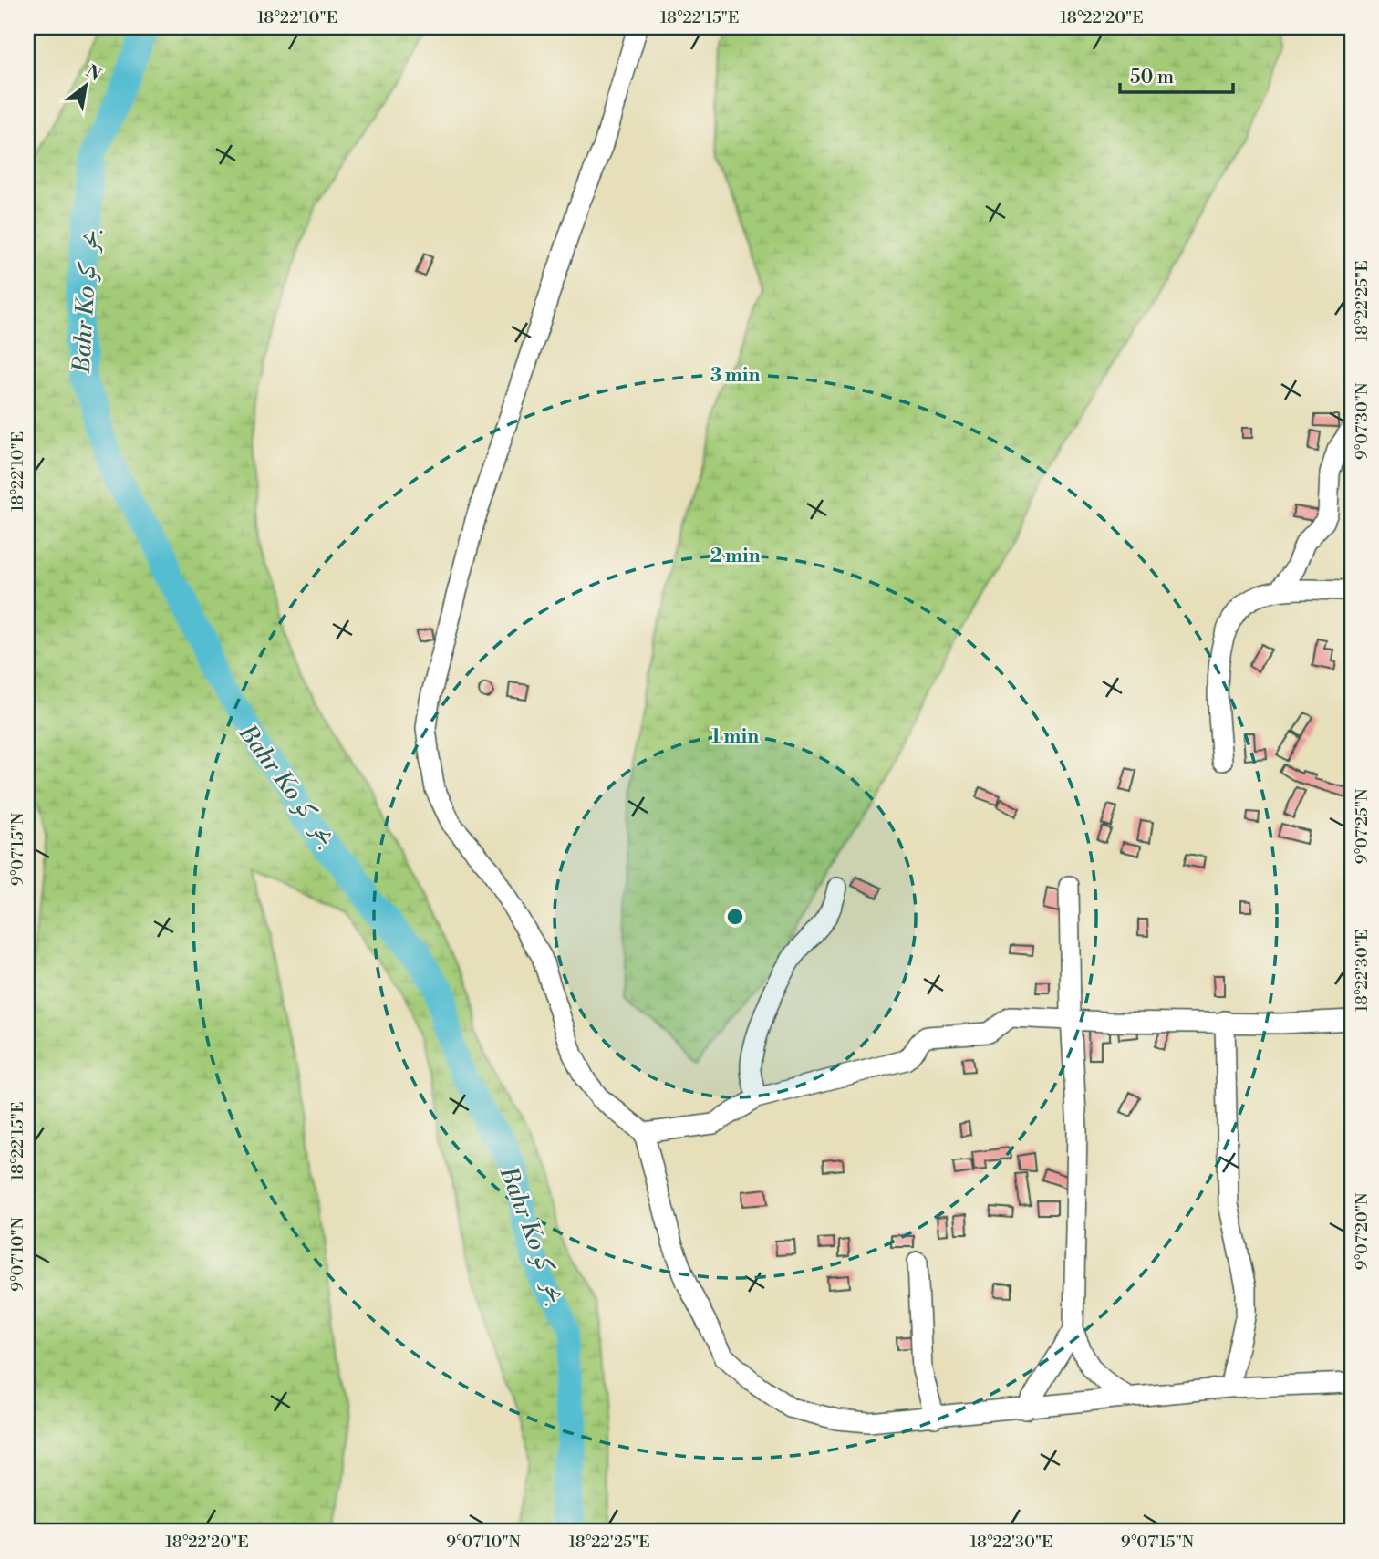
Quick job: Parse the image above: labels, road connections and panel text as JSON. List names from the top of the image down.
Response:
{
  "water": ["Bahr Ko بحر كو"],
  "scale_bar": "50 m",
  "north": "top right",
  "coordinates": [
    "18°22'10\"E",
    "18°22'15\"E",
    "18°22'20\"E",
    "18°22'25\"E",
    "9°07'30\"N",
    "9°07'25\"N",
    "9°07'15\"N",
    "18°22'30\"E",
    "9°07'20\"N",
    "9°07'10\"N"
  ],
  "rings": ["3 min", "2 min", "1 min"]
}
